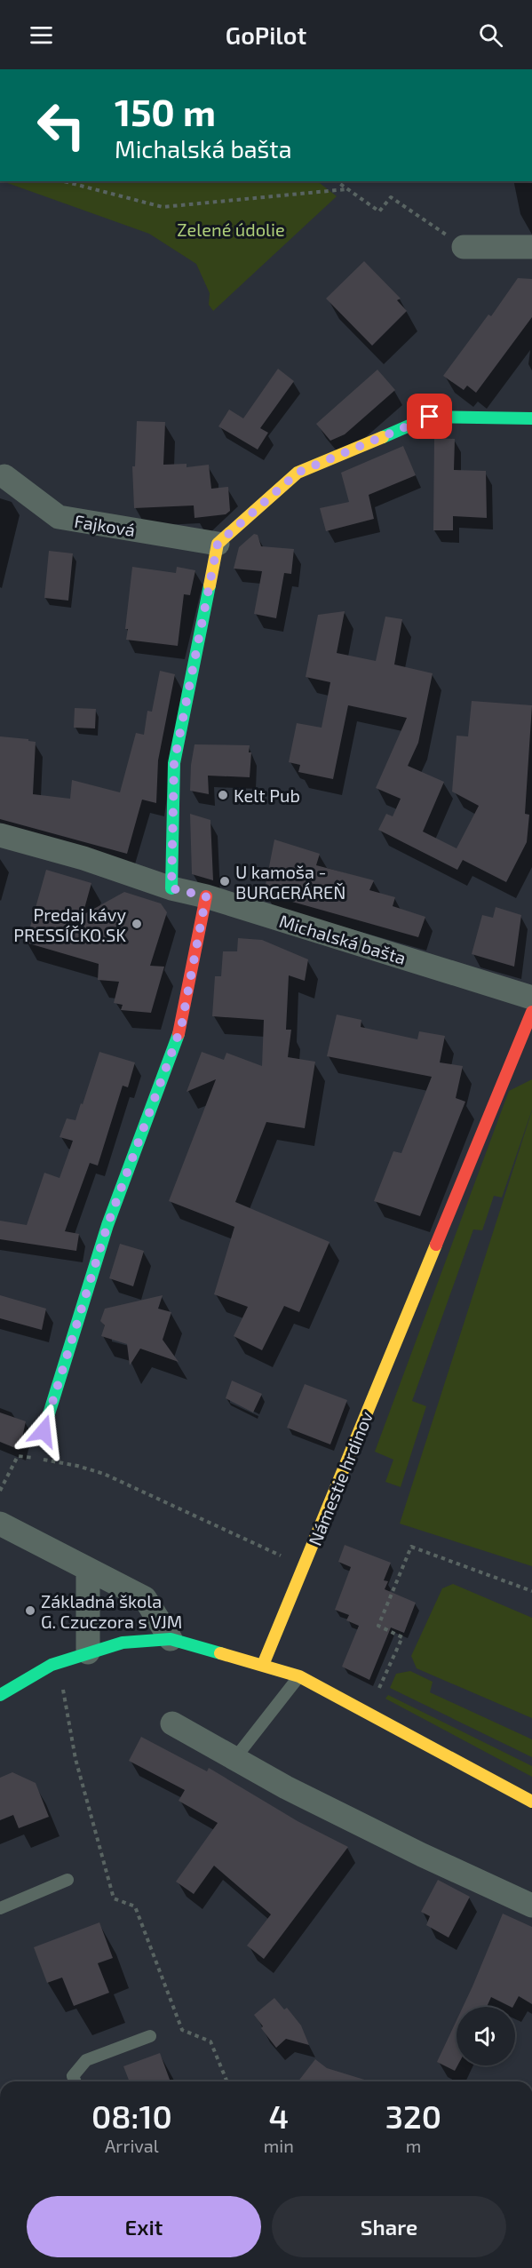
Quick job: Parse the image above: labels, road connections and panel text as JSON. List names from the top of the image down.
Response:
{
  "streets": {
    "street": ["Fajková", "Michalská bašta", "Námestie hrdinov"]
  },
  "parks": ["Zelené údolie"],
  "places": [
    "Kelt Pub",
    "U kamoša - BURGERÁREŇ",
    "Predaj kávy PRESSÍČKO.SK",
    "Základná škola G. Czuczora s VJM"
  ],
  "page": {
    "header": "GoPilot",
    "turn": ["150 m", "Michalská bašta"],
    "eta": [
      "08:10",
      "Arrival",
      "4",
      "min",
      "320",
      "m"
    ],
    "buttons": ["Exit", "Share"]
  }
}
